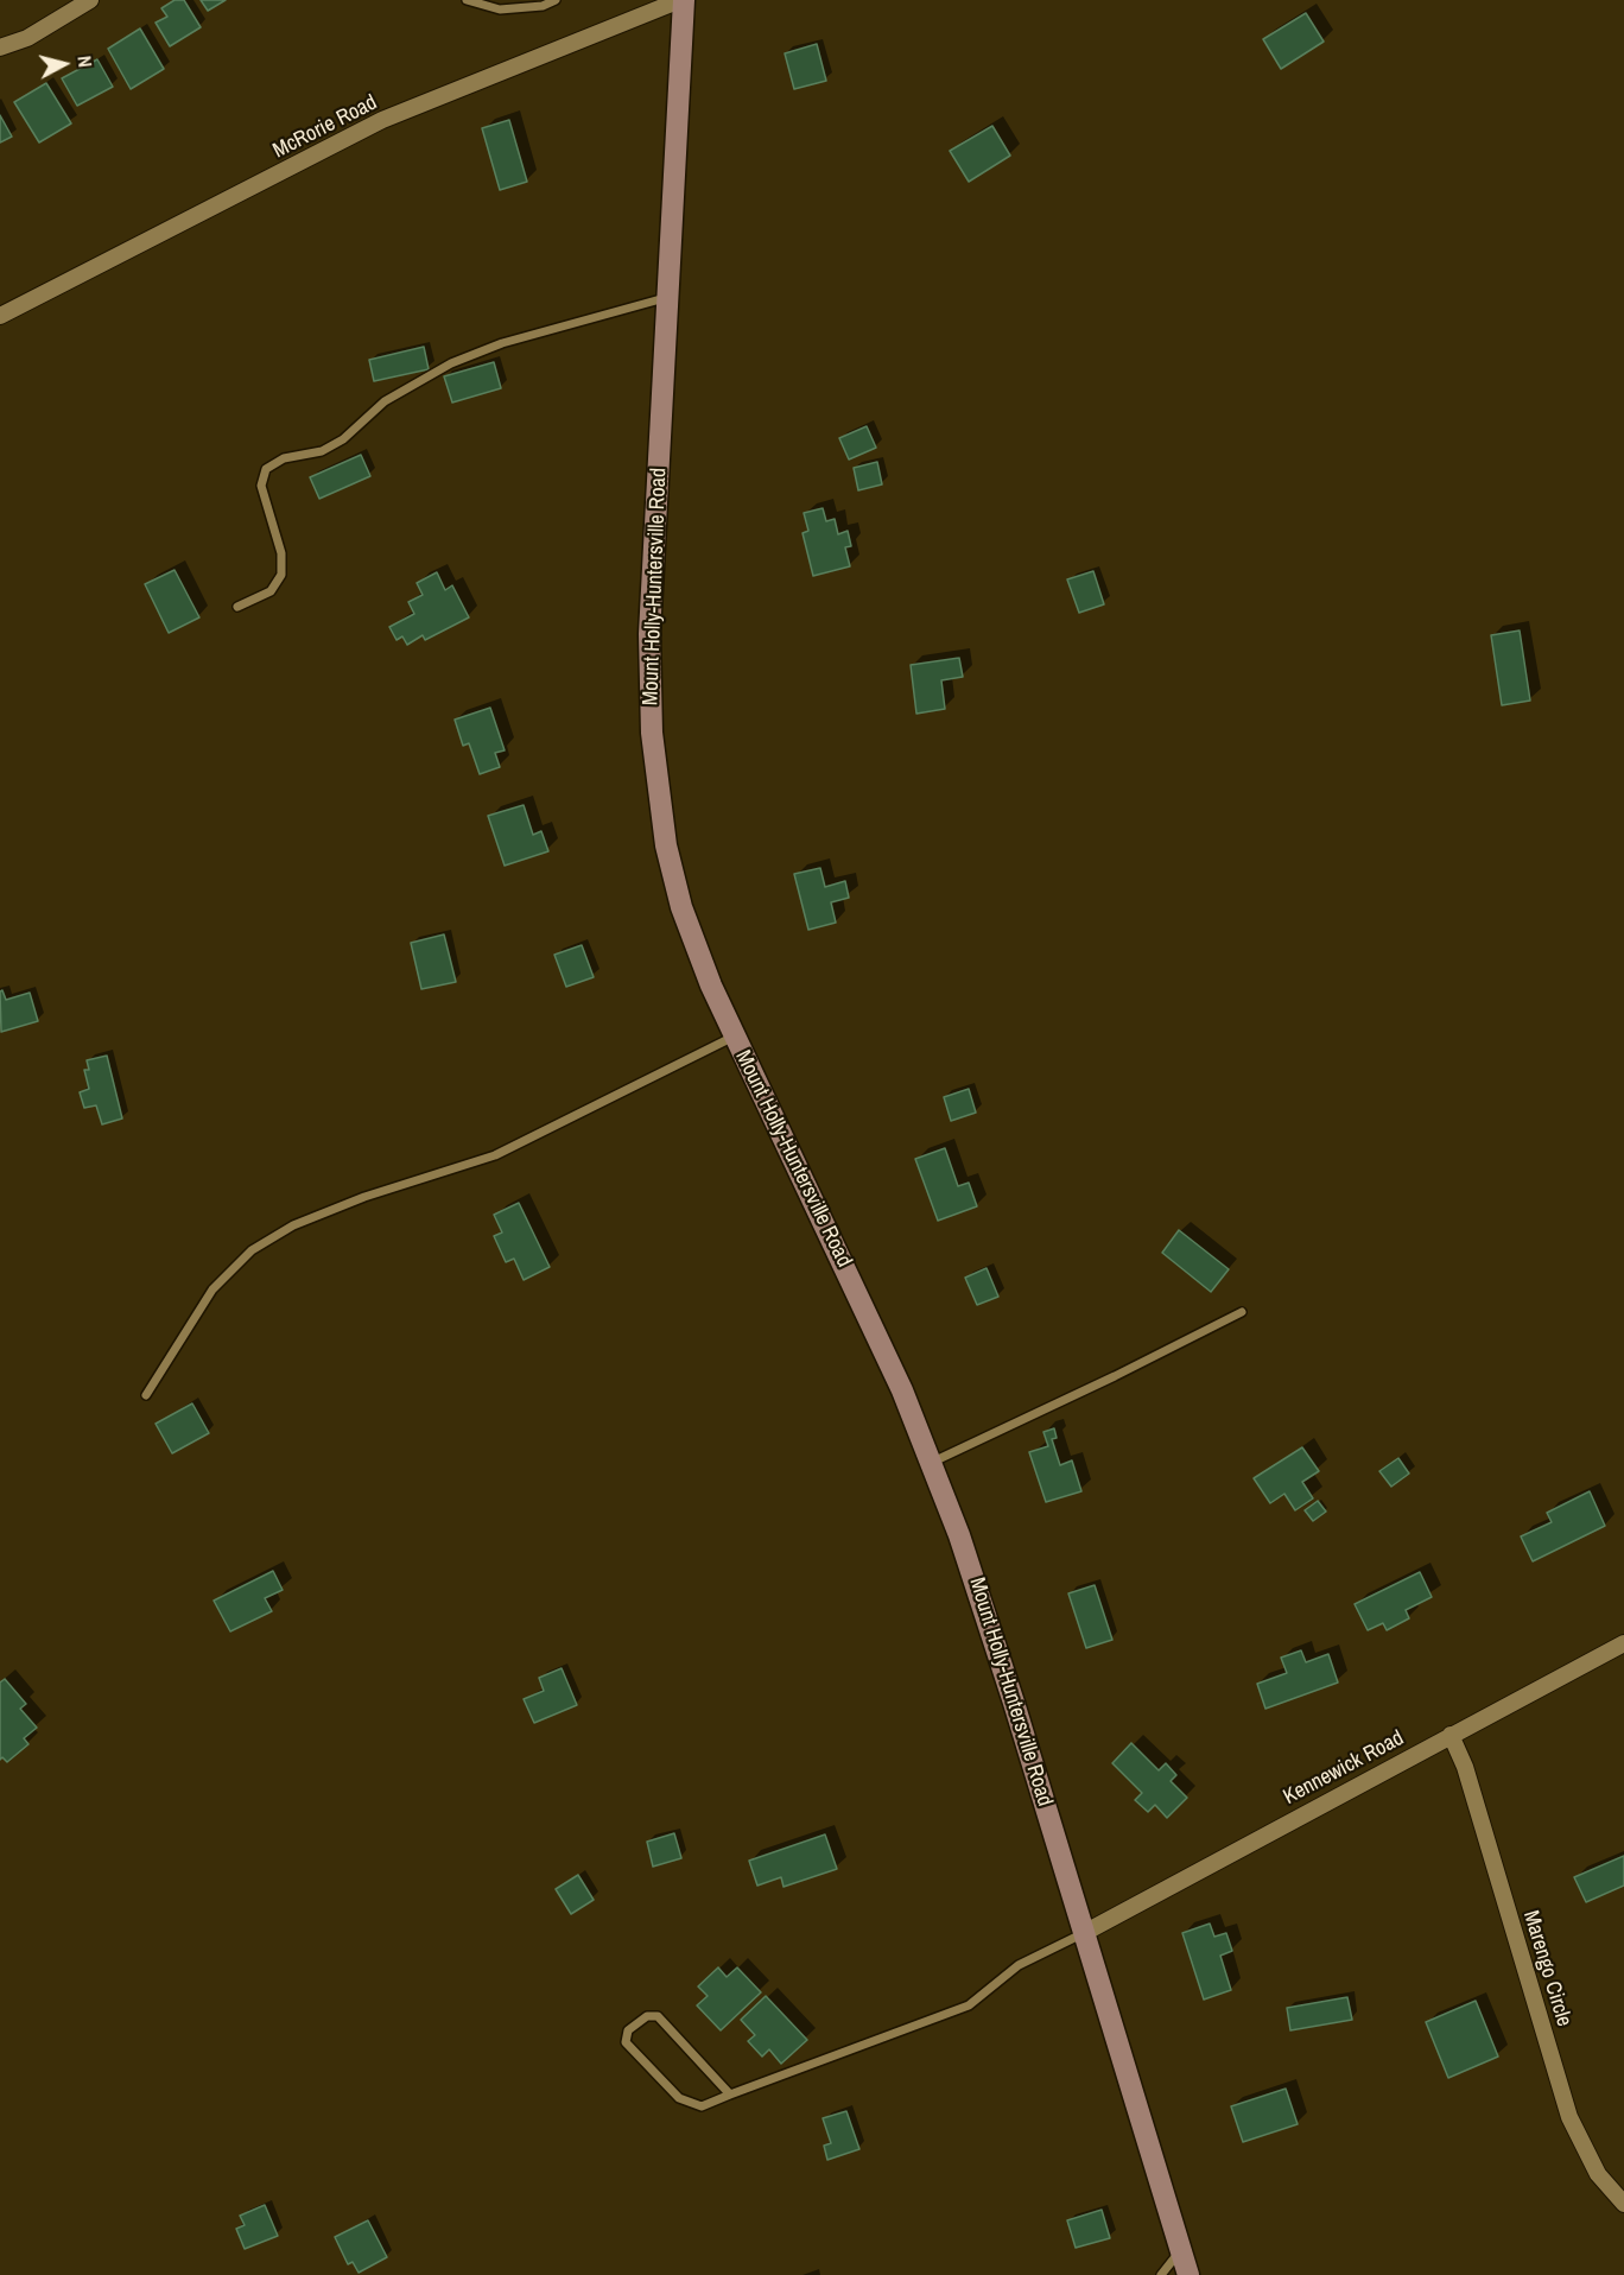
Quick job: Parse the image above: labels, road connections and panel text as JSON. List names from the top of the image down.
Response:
{
  "streets": {
    "main road": ["Mount Holly-Huntersville Road"],
    "street": ["McRorie Road", "Kennewick Road", "Marengo Circle"]
  },
  "crossings": [
    ["McRorie Road", "Mount Holly-Huntersville Road"],
    ["Mount Holly-Huntersville Road", "Kennewick Road"],
    ["Kennewick Road", "Marengo Circle"]
  ],
  "north": "right"
}
